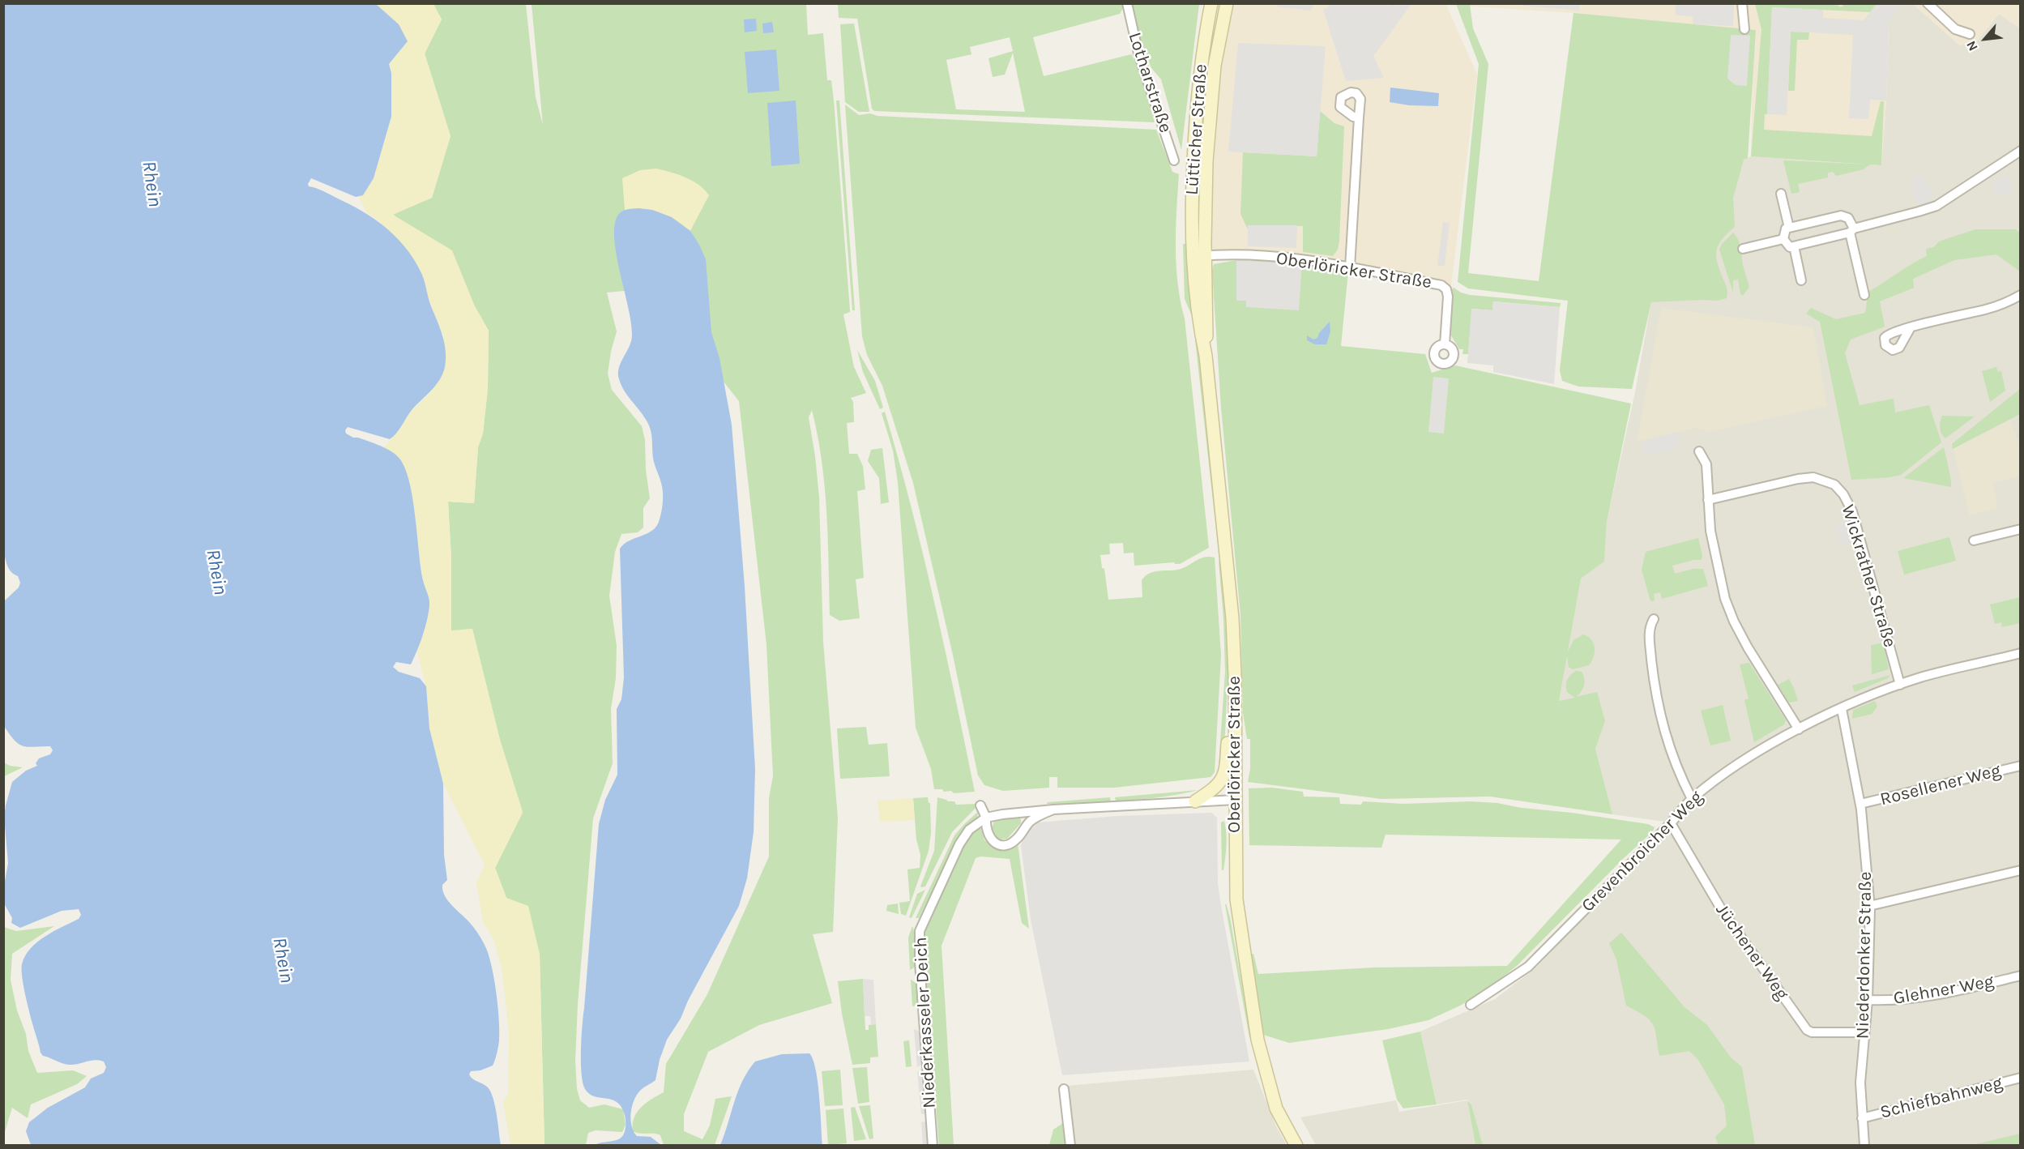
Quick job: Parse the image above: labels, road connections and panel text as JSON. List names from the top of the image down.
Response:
{
  "streets": {
    "main road": ["Lütticher Straße", "Oberlöricker Straße"],
    "street": [
      "Lotharstraße",
      "Wickrather Straße",
      "Rosellener Weg",
      "Grevenbroicher Weg",
      "Jüchener Weg",
      "Niederdonker Straße",
      "Glehner Weg",
      "Niederkasseler Deich",
      "Schiefbahnweg"
    ]
  },
  "crossings": [
    ["Lütticher Straße", "Oberlöricker Straße"],
    ["Wickrather Straße", "Grevenbroicher Weg"],
    ["Rosellener Weg", "Niederdonker Straße"],
    ["Grevenbroicher Weg", "Jüchener Weg"],
    ["Grevenbroicher Weg", "Niederdonker Straße"],
    ["Jüchener Weg", "Niederdonker Straße"],
    ["Niederdonker Straße", "Glehner Weg"],
    ["Niederdonker Straße", "Schiefbahnweg"]
  ],
  "water": ["Rhein"],
  "north": "bottom left"
}
